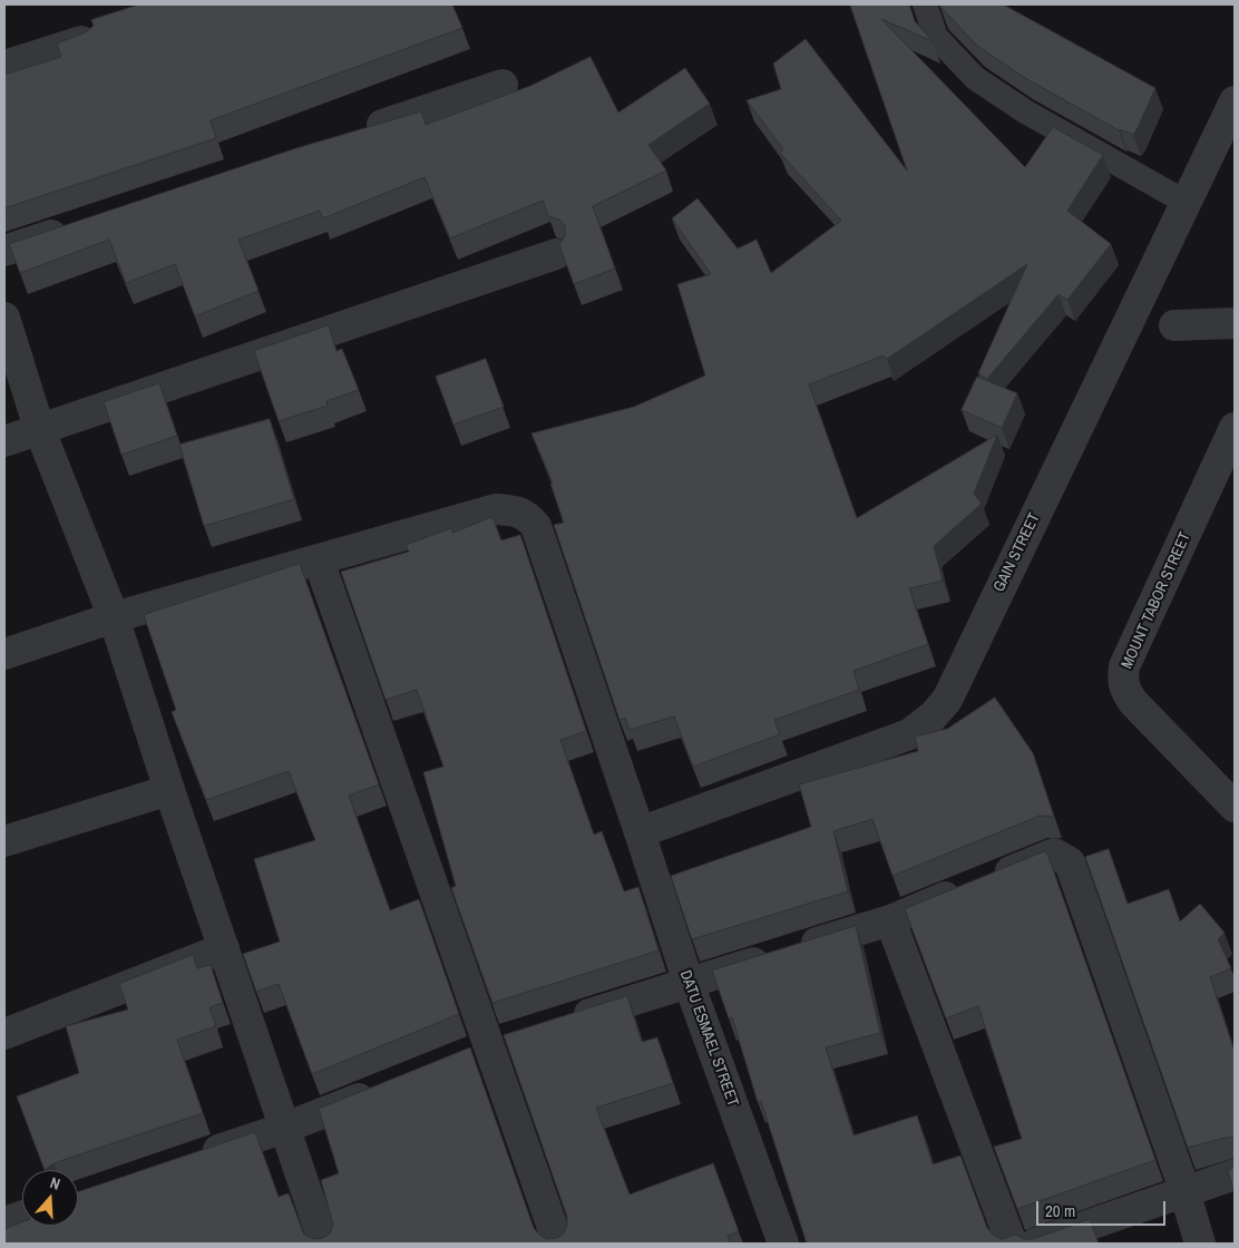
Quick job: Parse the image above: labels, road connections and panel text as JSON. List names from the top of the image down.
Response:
{
  "streets": {
    "street": ["GAIN STREET", "MOUNT TABOR STREET", "DATU ESMAEL STREET"]
  },
  "crossings": [
    ["GAIN STREET", "DATU ESMAEL STREET"]
  ],
  "scale_bar": "20 m",
  "north": "top"
}
